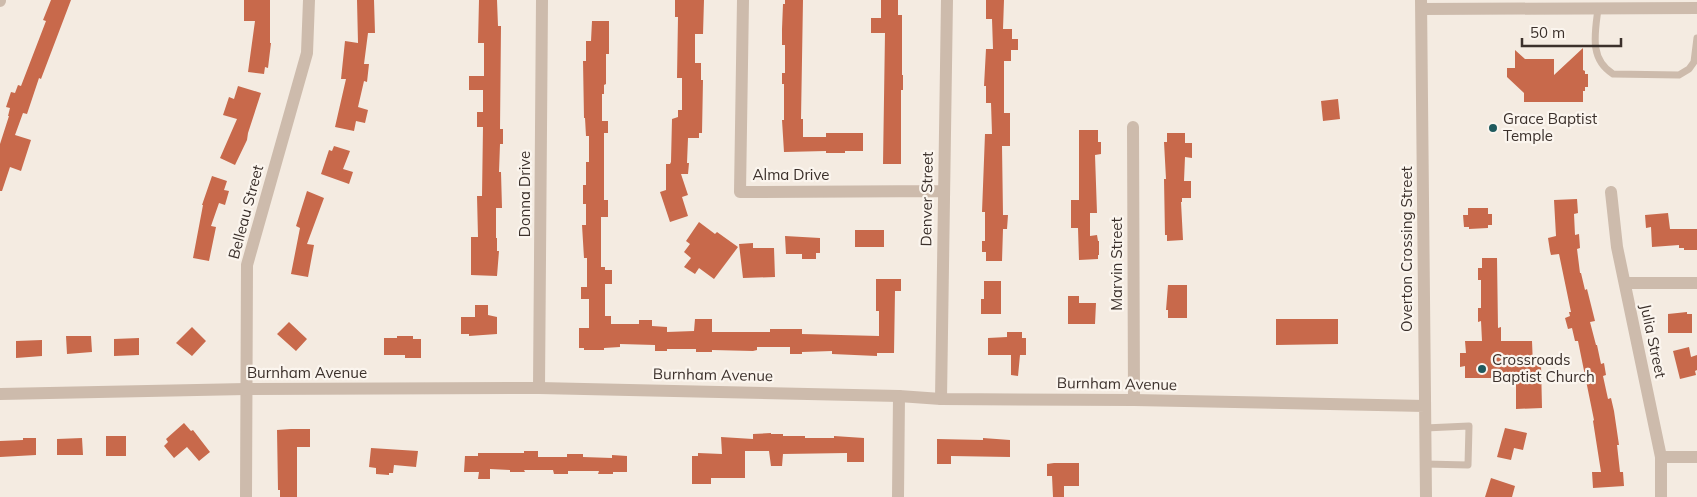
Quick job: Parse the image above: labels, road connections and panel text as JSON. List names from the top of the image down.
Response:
{
  "streets": {
    "street": [
      "Alma Drive",
      "Donna Drive",
      "Denver Street",
      "Belleau Street",
      "Overton Crossing Street",
      "Marvin Street",
      "Julia Street",
      "Burnham Avenue"
    ]
  },
  "crossings": [
    ["Alma Drive", "Denver Street"],
    ["Donna Drive", "Burnham Avenue"],
    ["Denver Street", "Burnham Avenue"],
    ["Belleau Street", "Burnham Avenue"],
    ["Overton Crossing Street", "Burnham Avenue"],
    ["Marvin Street", "Burnham Avenue"]
  ],
  "places": ["Grace Baptist Temple", "Crossroads Baptist Church"],
  "scale_bar": "50 m"
}
